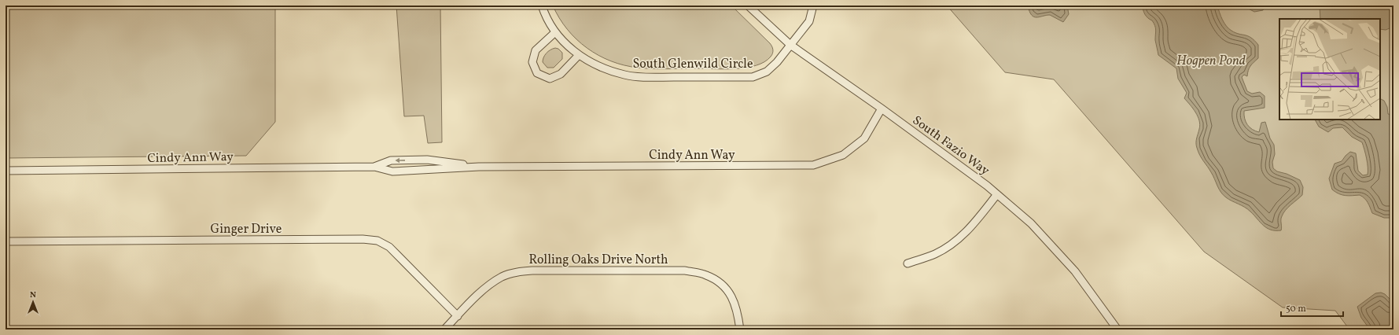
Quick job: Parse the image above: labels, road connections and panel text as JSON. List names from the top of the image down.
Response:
{
  "streets": {
    "street": [
      "South Glenwild Circle",
      "South Fazio Way",
      "Cindy Ann Way",
      "Ginger Drive",
      "Rolling Oaks Drive North"
    ]
  },
  "crossings": [
    ["South Glenwild Circle", "South Fazio Way"],
    ["South Fazio Way", "Cindy Ann Way"],
    ["Ginger Drive", "Rolling Oaks Drive North"]
  ],
  "water": ["Hogpen Pond"],
  "scale_bar": "50 m",
  "north": "top"
}
